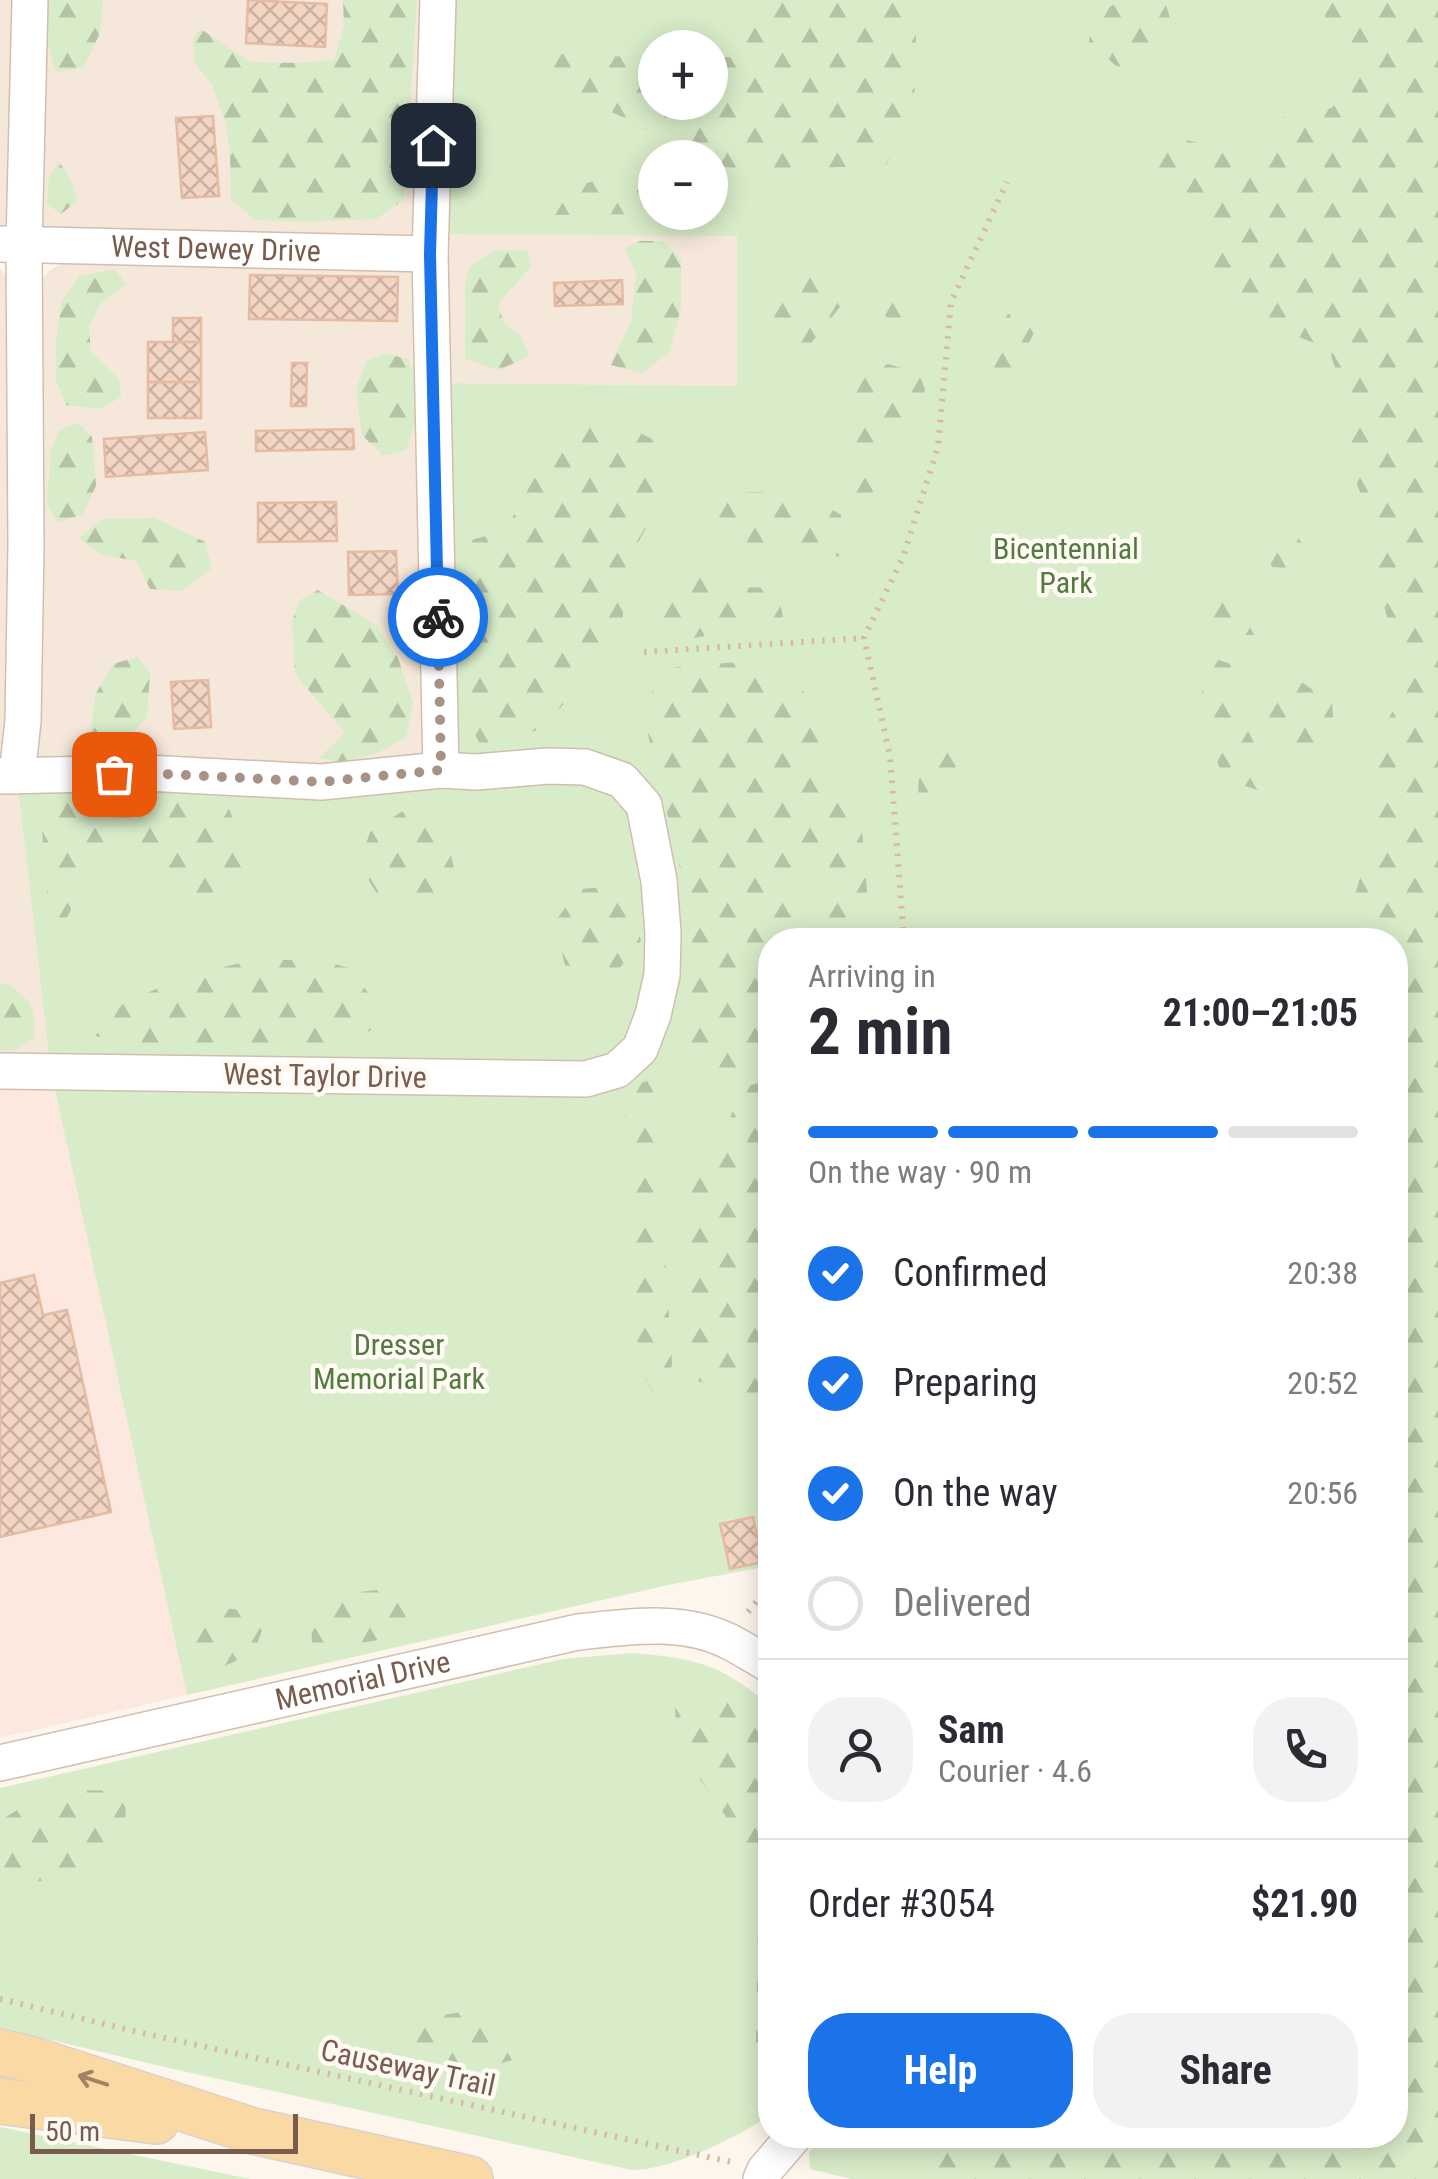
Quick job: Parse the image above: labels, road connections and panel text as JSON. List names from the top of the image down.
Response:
{
  "streets": {
    "street": ["West Dewey Drive", "West Taylor Drive", "Memorial Drive"],
    "path": ["Causeway Trail"]
  },
  "parks": ["Bicentennial Park", "Dresser Memorial Park"],
  "scale_bar": "50 m",
  "page": {
    "map_buttons": ["+", "−"],
    "heading": ["2 min", "Arriving in", "21:00–21:05"],
    "panel": [
      "Sam",
      "Courier · 4.6",
      "Order #3054",
      "$21.90"
    ],
    "bar": "On the way · 90 m",
    "list": [
      ["Confirmed", "20:38"],
      ["Preparing", "20:52"],
      ["On the way", "20:56"],
      "Delivered"
    ],
    "buttons": ["Help", "Share"],
    "scale": "50 m"
  }
}
